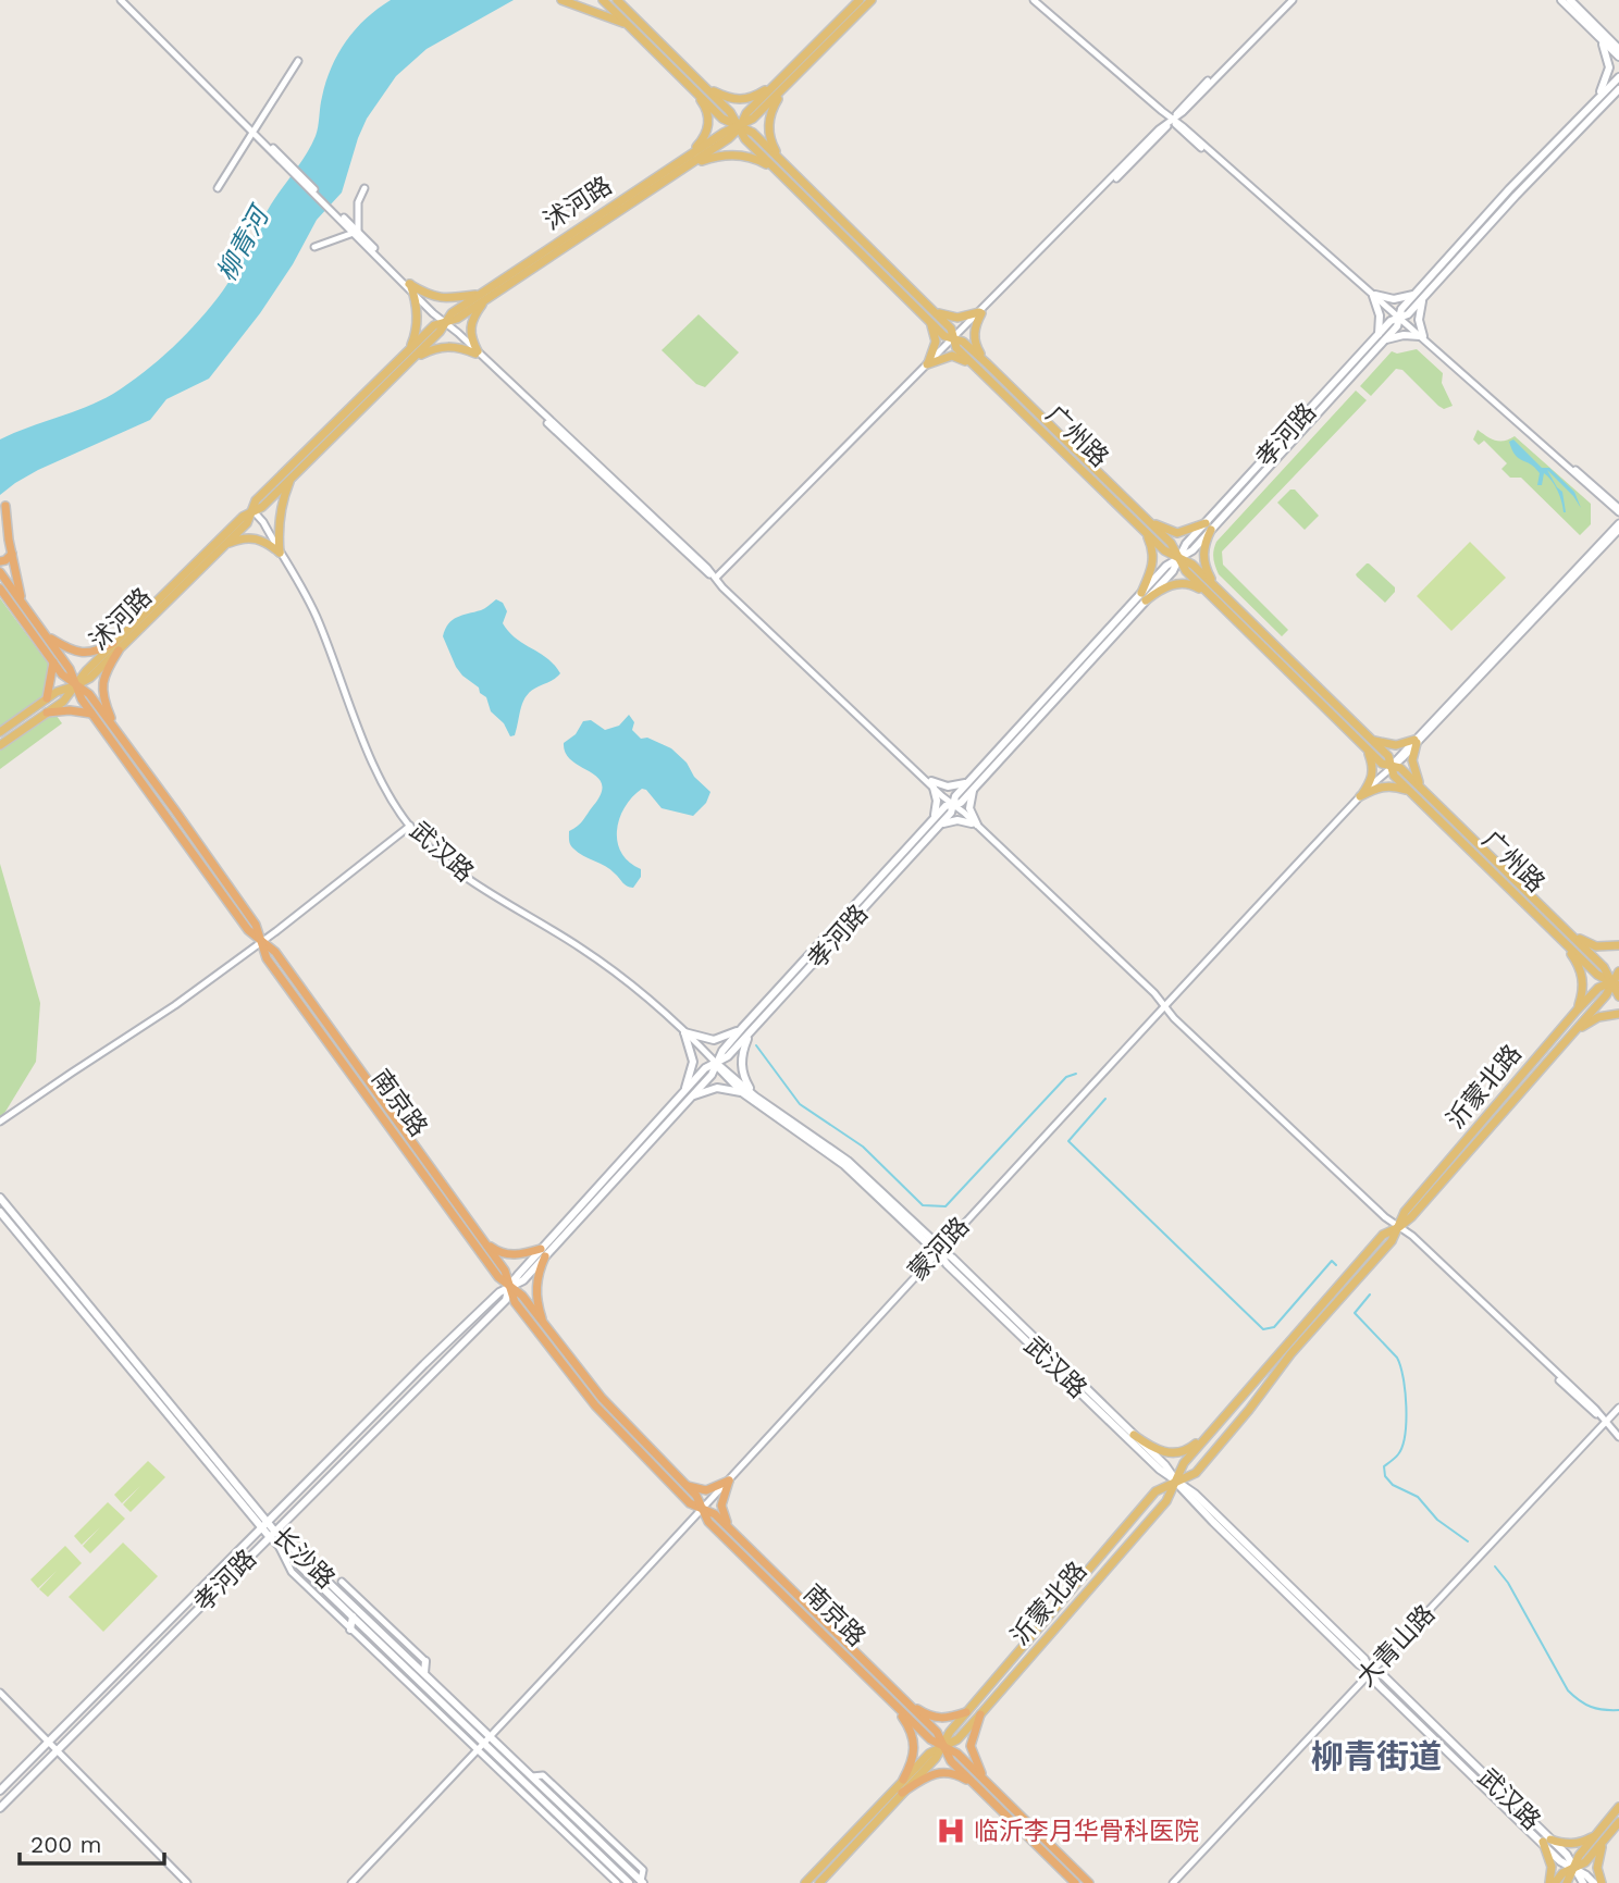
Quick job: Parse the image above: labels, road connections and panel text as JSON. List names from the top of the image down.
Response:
{
  "streets": {
    "highway": ["南京路"],
    "main road": [
      "沭河路",
      "孝河路",
      "广州路",
      "武汉路",
      "沂蒙北路",
      "长沙路"
    ],
    "street": ["蒙河路", "大青山路"]
  },
  "crossings": [
    ["沭河路", "广州路"],
    ["沭河路", "武汉路"],
    ["沭河路", "南京路"],
    ["孝河路", "广州路"],
    ["孝河路", "武汉路"],
    ["孝河路", "南京路"],
    ["孝河路", "长沙路"],
    ["广州路", "沂蒙北路"],
    ["广州路", "蒙河路"],
    ["武汉路", "沂蒙北路"],
    ["武汉路", "蒙河路"],
    ["武汉路", "大青山路"],
    ["沂蒙北路", "南京路"],
    ["南京路", "蒙河路"],
    ["蒙河路", "长沙路"]
  ],
  "districts": ["柳青街道"],
  "water": ["柳青河"],
  "places": {
    "hospital": ["临沂李月华骨科医院"]
  },
  "scale_bar": "200 m"
}
